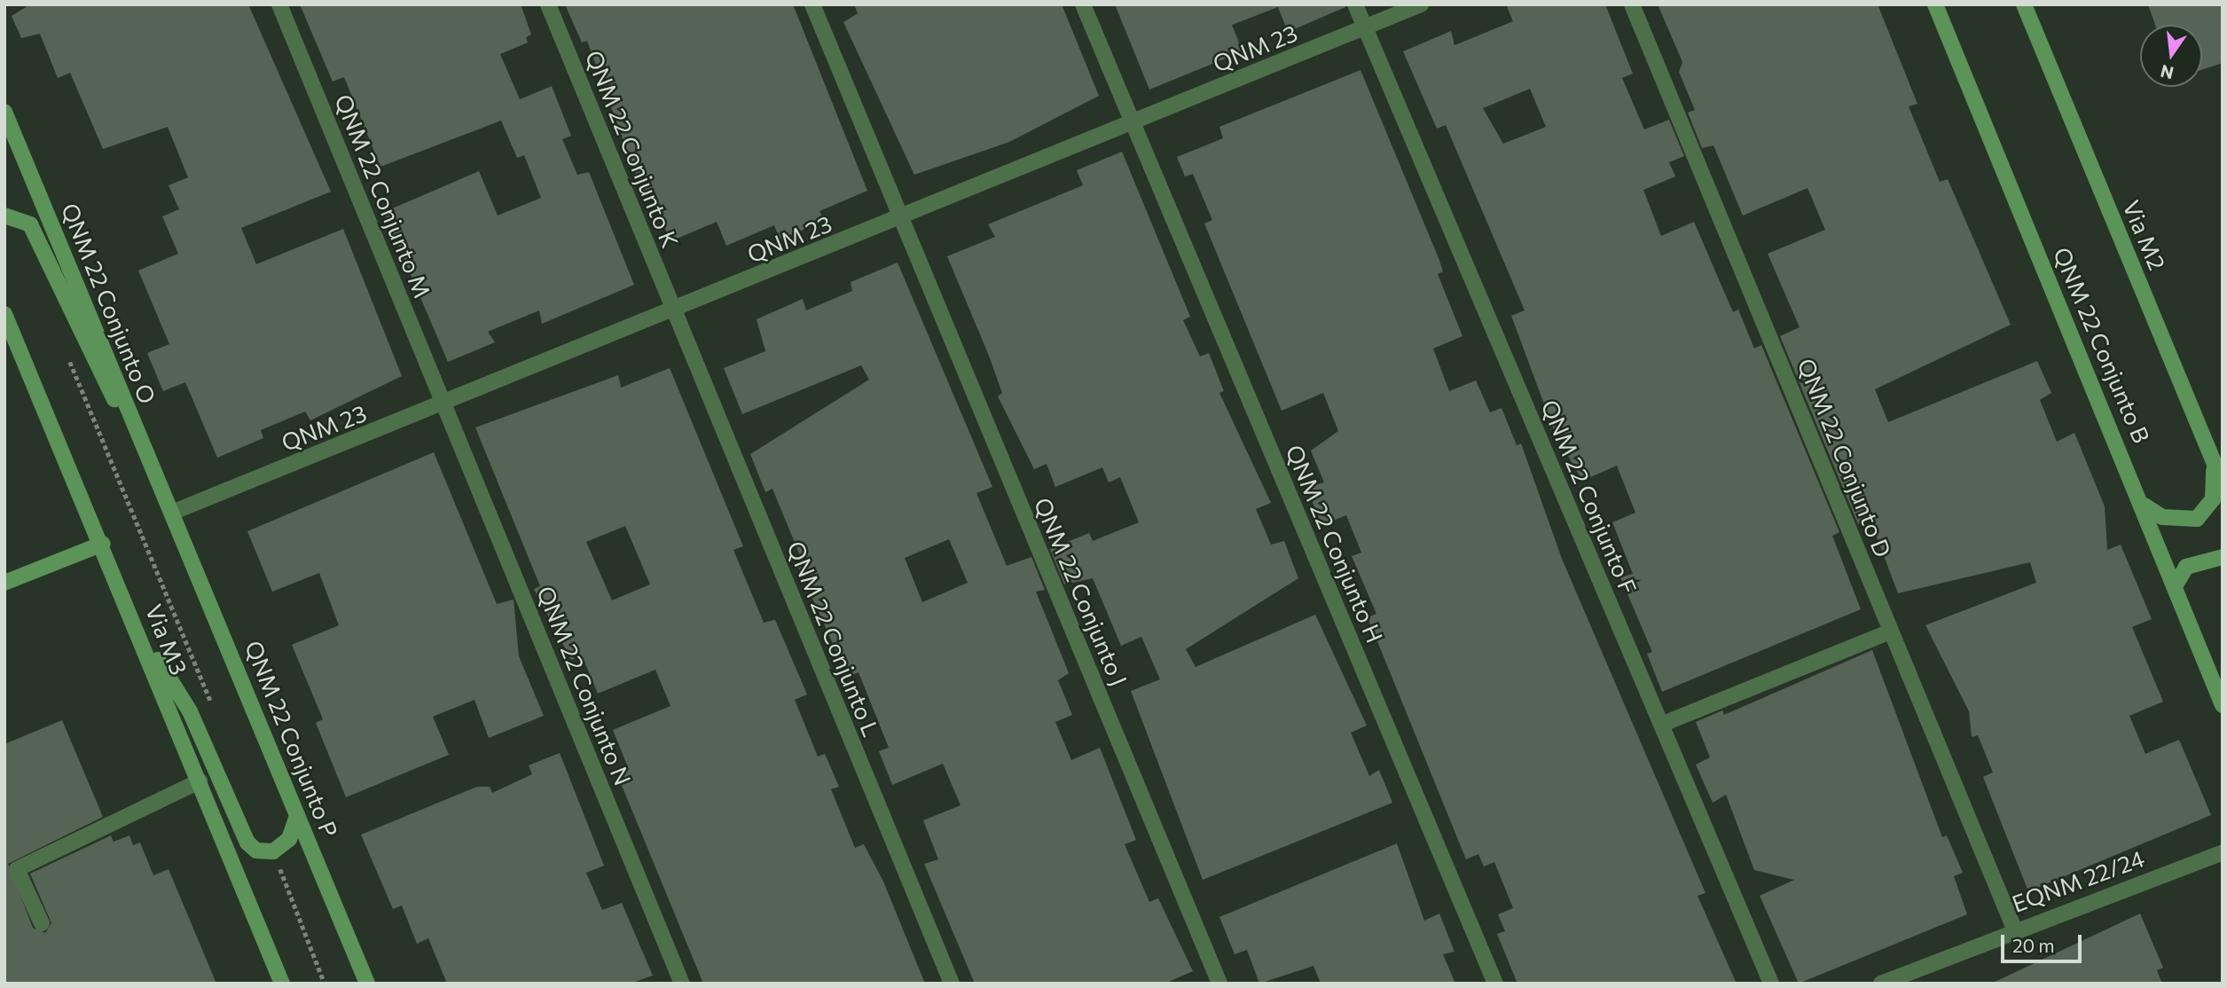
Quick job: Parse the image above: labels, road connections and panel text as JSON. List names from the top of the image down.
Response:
{
  "streets": {
    "main road": [
      "Via M2",
      "QNM 22 Conjunto O",
      "QNM 22 Conjunto B",
      "Via M3",
      "QNM 22 Conjunto P"
    ],
    "street": [
      "QNM 23",
      "QNM 22 Conjunto K",
      "QNM 22 Conjunto M",
      "QNM 22 Conjunto D",
      "QNM 22 Conjunto F",
      "QNM 22 Conjunto H",
      "QNM 22 Conjunto J",
      "QNM 22 Conjunto L",
      "QNM 22 Conjunto N",
      "EQNM 22/24"
    ]
  },
  "crossings": [
    ["QNM 23", "QNM 22 Conjunto K"],
    ["QNM 23", "QNM 22 Conjunto M"],
    ["QNM 23", "QNM 22 Conjunto O"],
    ["QNM 23", "QNM 22 Conjunto F"],
    ["QNM 23", "QNM 22 Conjunto H"],
    ["QNM 23", "QNM 22 Conjunto J"],
    ["QNM 23", "QNM 22 Conjunto L"],
    ["QNM 23", "QNM 22 Conjunto N"],
    ["QNM 23", "QNM 22 Conjunto P"],
    ["QNM 22 Conjunto K", "QNM 22 Conjunto L"],
    ["QNM 22 Conjunto M", "QNM 22 Conjunto N"],
    ["QNM 22 Conjunto O", "QNM 22 Conjunto P"],
    ["QNM 22 Conjunto D", "EQNM 22/24"]
  ],
  "scale_bar": "20 m",
  "north": "bottom"
}
